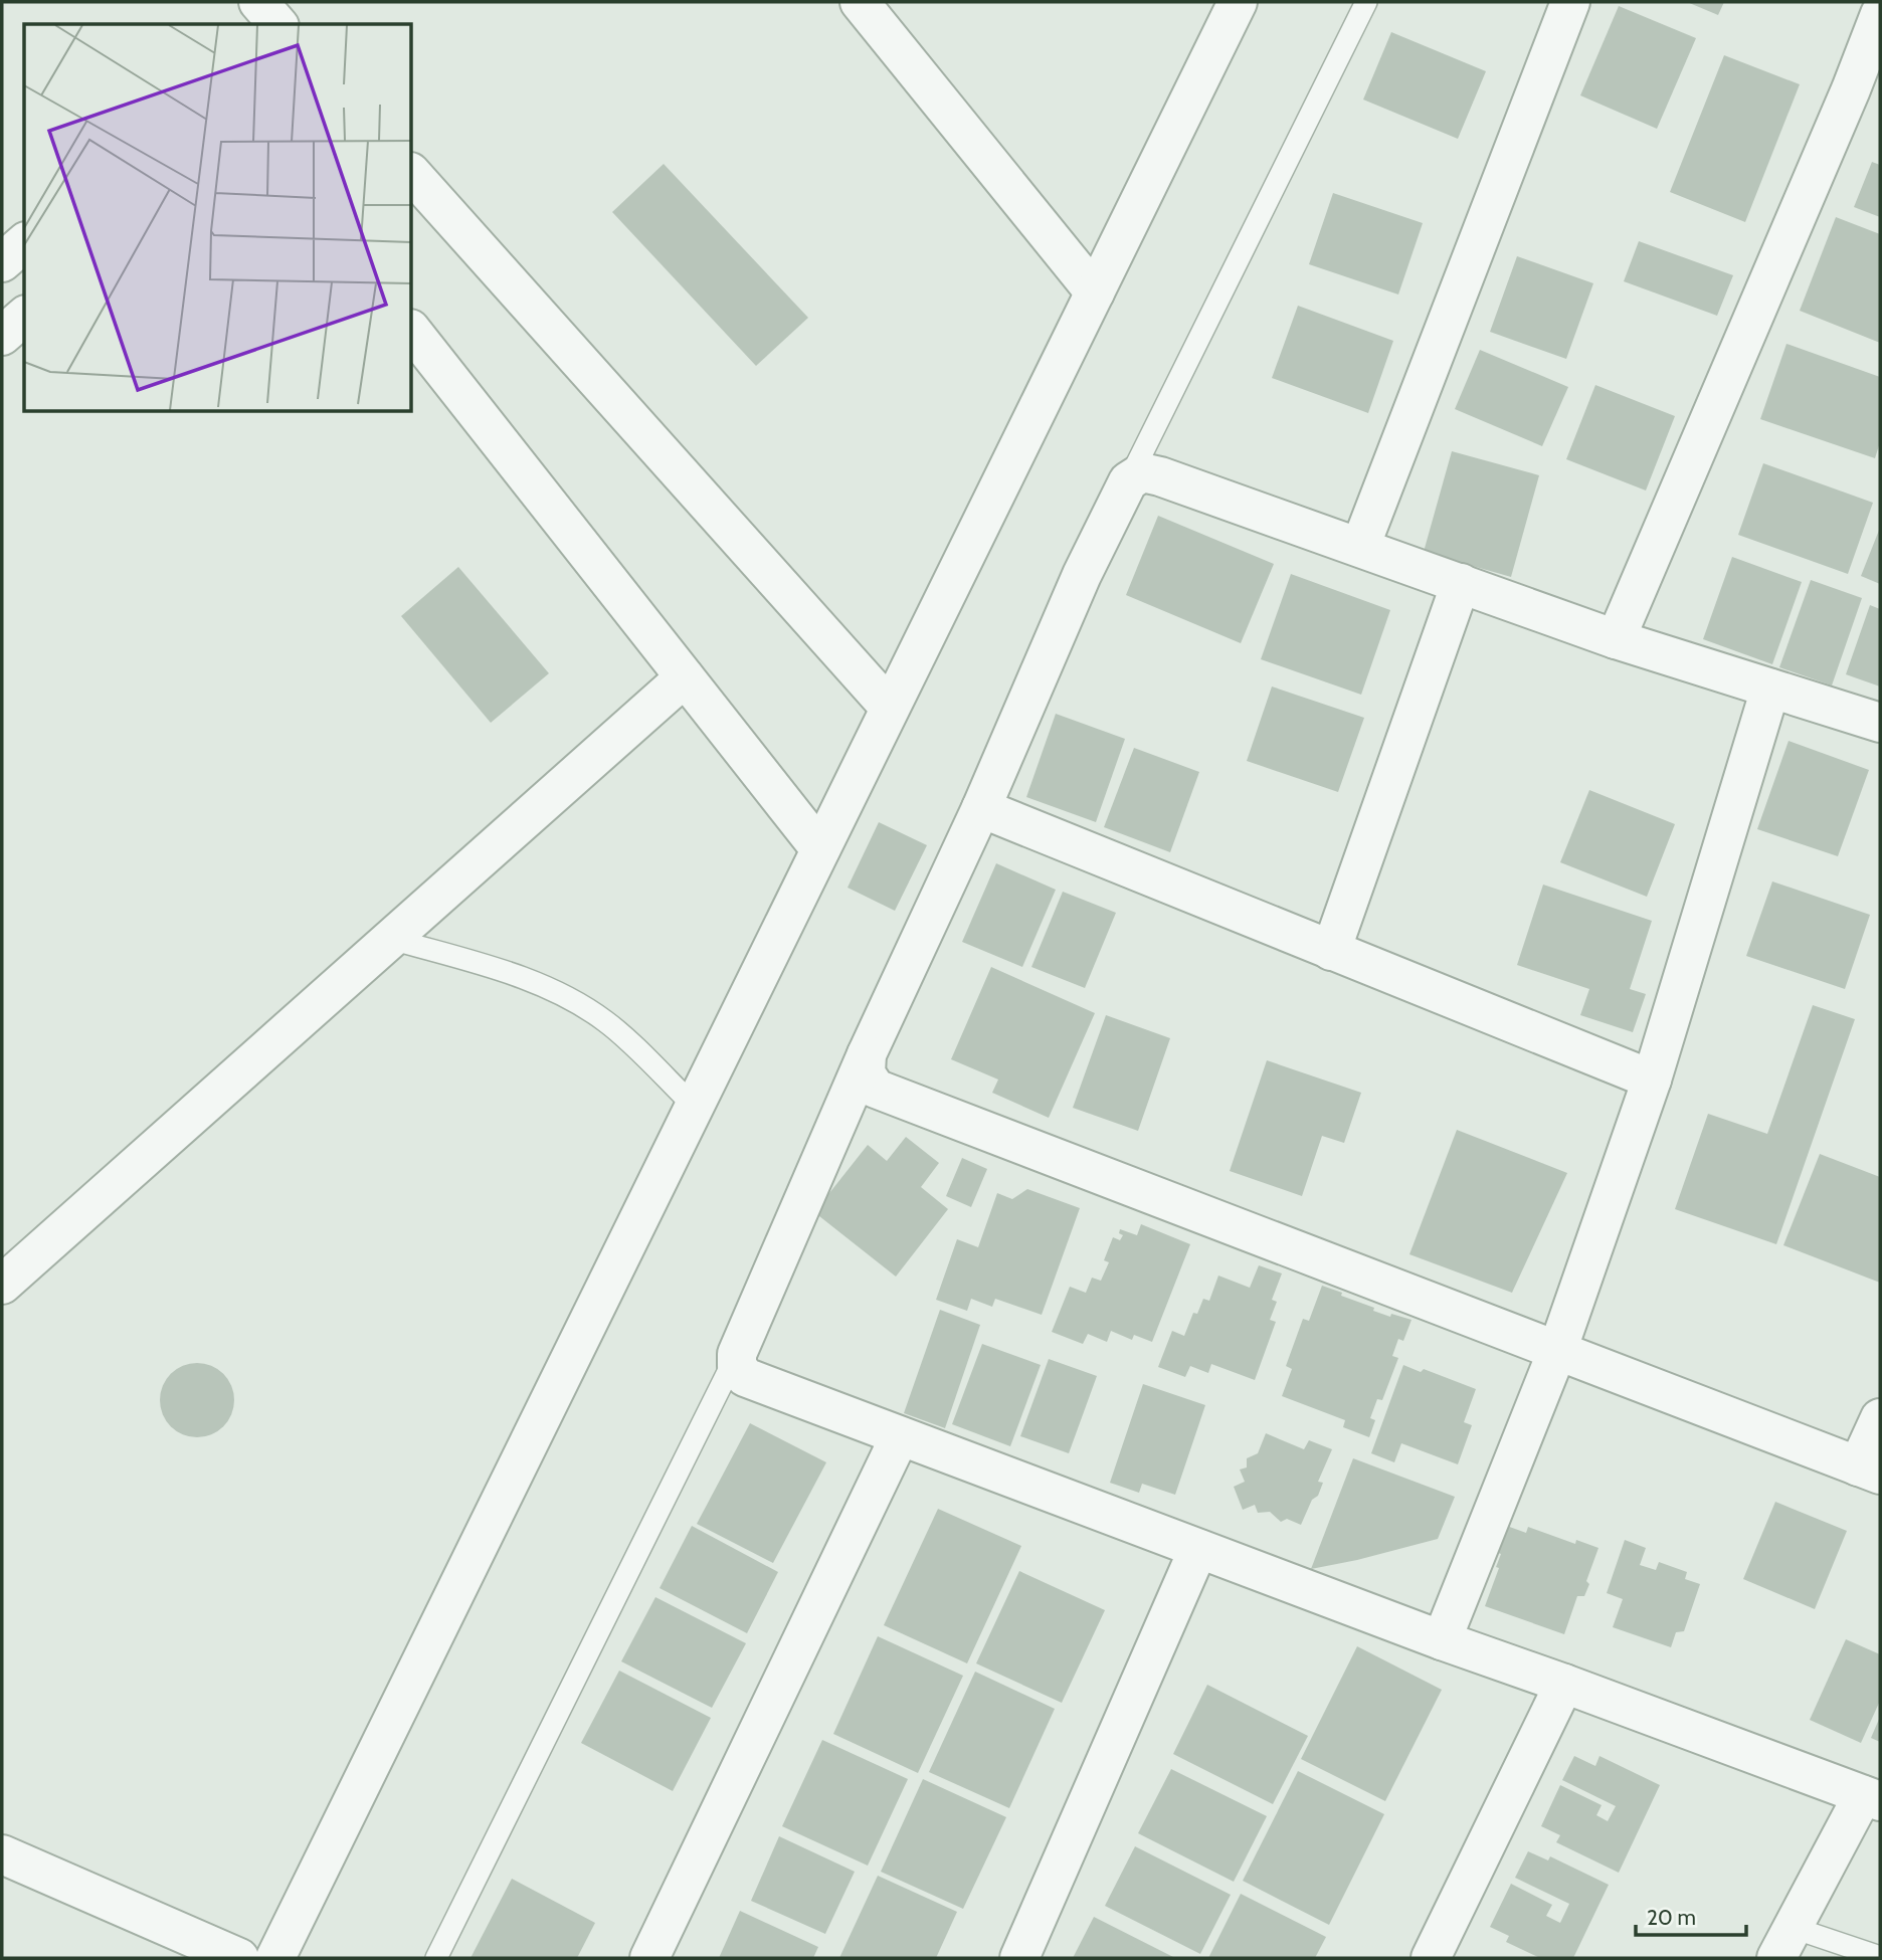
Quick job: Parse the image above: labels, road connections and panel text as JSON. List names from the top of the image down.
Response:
{
  "scale_bar": "20 m"
}
